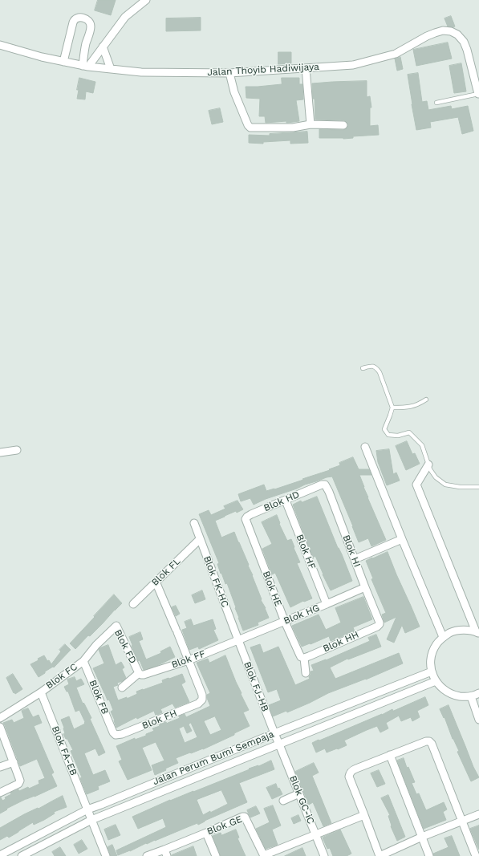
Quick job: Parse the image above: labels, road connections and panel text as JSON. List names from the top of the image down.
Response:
{
  "streets": {
    "street": [
      "Jalan Thoyib Hadiwijaya",
      "Blok HD",
      "Blok HI",
      "Blok HF",
      "Blok FL",
      "Blok FK-HC",
      "Blok HE",
      "Blok HG",
      "Blok HH",
      "Blok FD",
      "Blok FF",
      "Blok FC",
      "Blok FJ-HB",
      "Blok FB",
      "Blok FH",
      "Blok FA-EB",
      "Jalan Perum Bumi Sempaja",
      "Blok GC-iC",
      "Blok GE"
    ]
  },
  "crossings": [
    ["Blok HD", "Blok HI"],
    ["Blok HD", "Blok HF"],
    ["Blok HD", "Blok HE"],
    ["Blok HI", "Blok HG"],
    ["Blok HI", "Blok HH"],
    ["Blok HF", "Blok HG"],
    ["Blok FL", "Blok FK-HC"],
    ["Blok FK-HC", "Blok HG"],
    ["Blok FK-HC", "Blok FF"],
    ["Blok FK-HC", "Blok FJ-HB"],
    ["Blok HE", "Blok HG"],
    ["Blok HE", "Blok HH"],
    ["Blok HG", "Blok FF"],
    ["Blok HG", "Blok FJ-HB"],
    ["Blok FD", "Blok FF"],
    ["Blok FD", "Blok FC"],
    ["Blok FD", "Blok FB"],
    ["Blok FF", "Blok FJ-HB"],
    ["Blok FF", "Blok FH"],
    ["Blok FC", "Blok FB"],
    ["Blok FC", "Blok FA-EB"],
    ["Blok FJ-HB", "Jalan Perum Bumi Sempaja"],
    ["Blok FJ-HB", "Blok GC-iC"],
    ["Blok FB", "Blok FH"],
    ["Blok FA-EB", "Jalan Perum Bumi Sempaja"],
    ["Jalan Perum Bumi Sempaja", "Blok GC-iC"]
  ]
}
